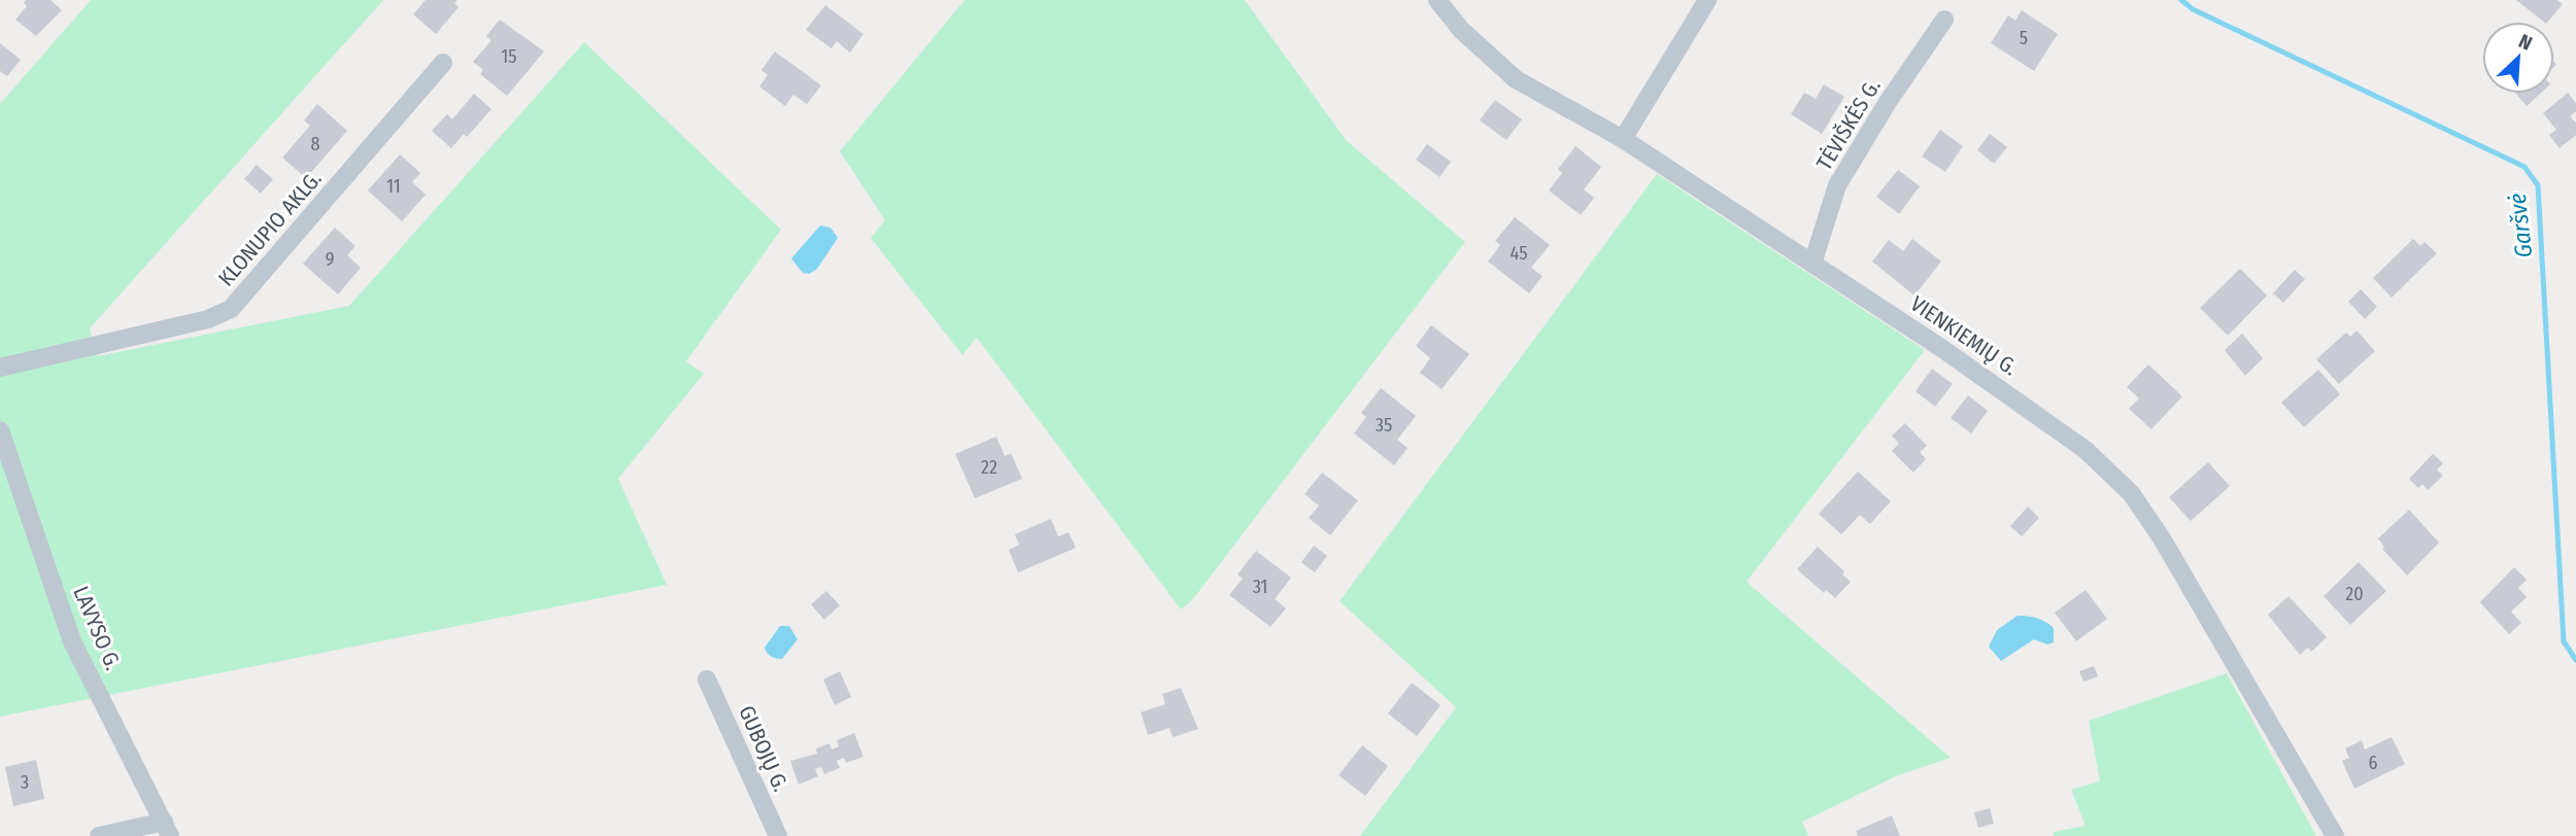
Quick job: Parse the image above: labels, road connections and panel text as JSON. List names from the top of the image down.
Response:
{
  "streets": {
    "street": [
      "TĖVIŠKĖS G.",
      "KLONUPIO AKLG.",
      "VIENKIEMIŲ G.",
      "LAVYSO G.",
      "GUBOJŲ G."
    ]
  },
  "crossings": [
    ["TĖVIŠKĖS G.", "VIENKIEMIŲ G."]
  ],
  "water": ["Garšvė"],
  "house_numbers": [
    "5",
    "15",
    "8",
    "11",
    "45",
    "9",
    "35",
    "22",
    "31",
    "20",
    "6",
    "3"
  ],
  "north": "top right"
}
